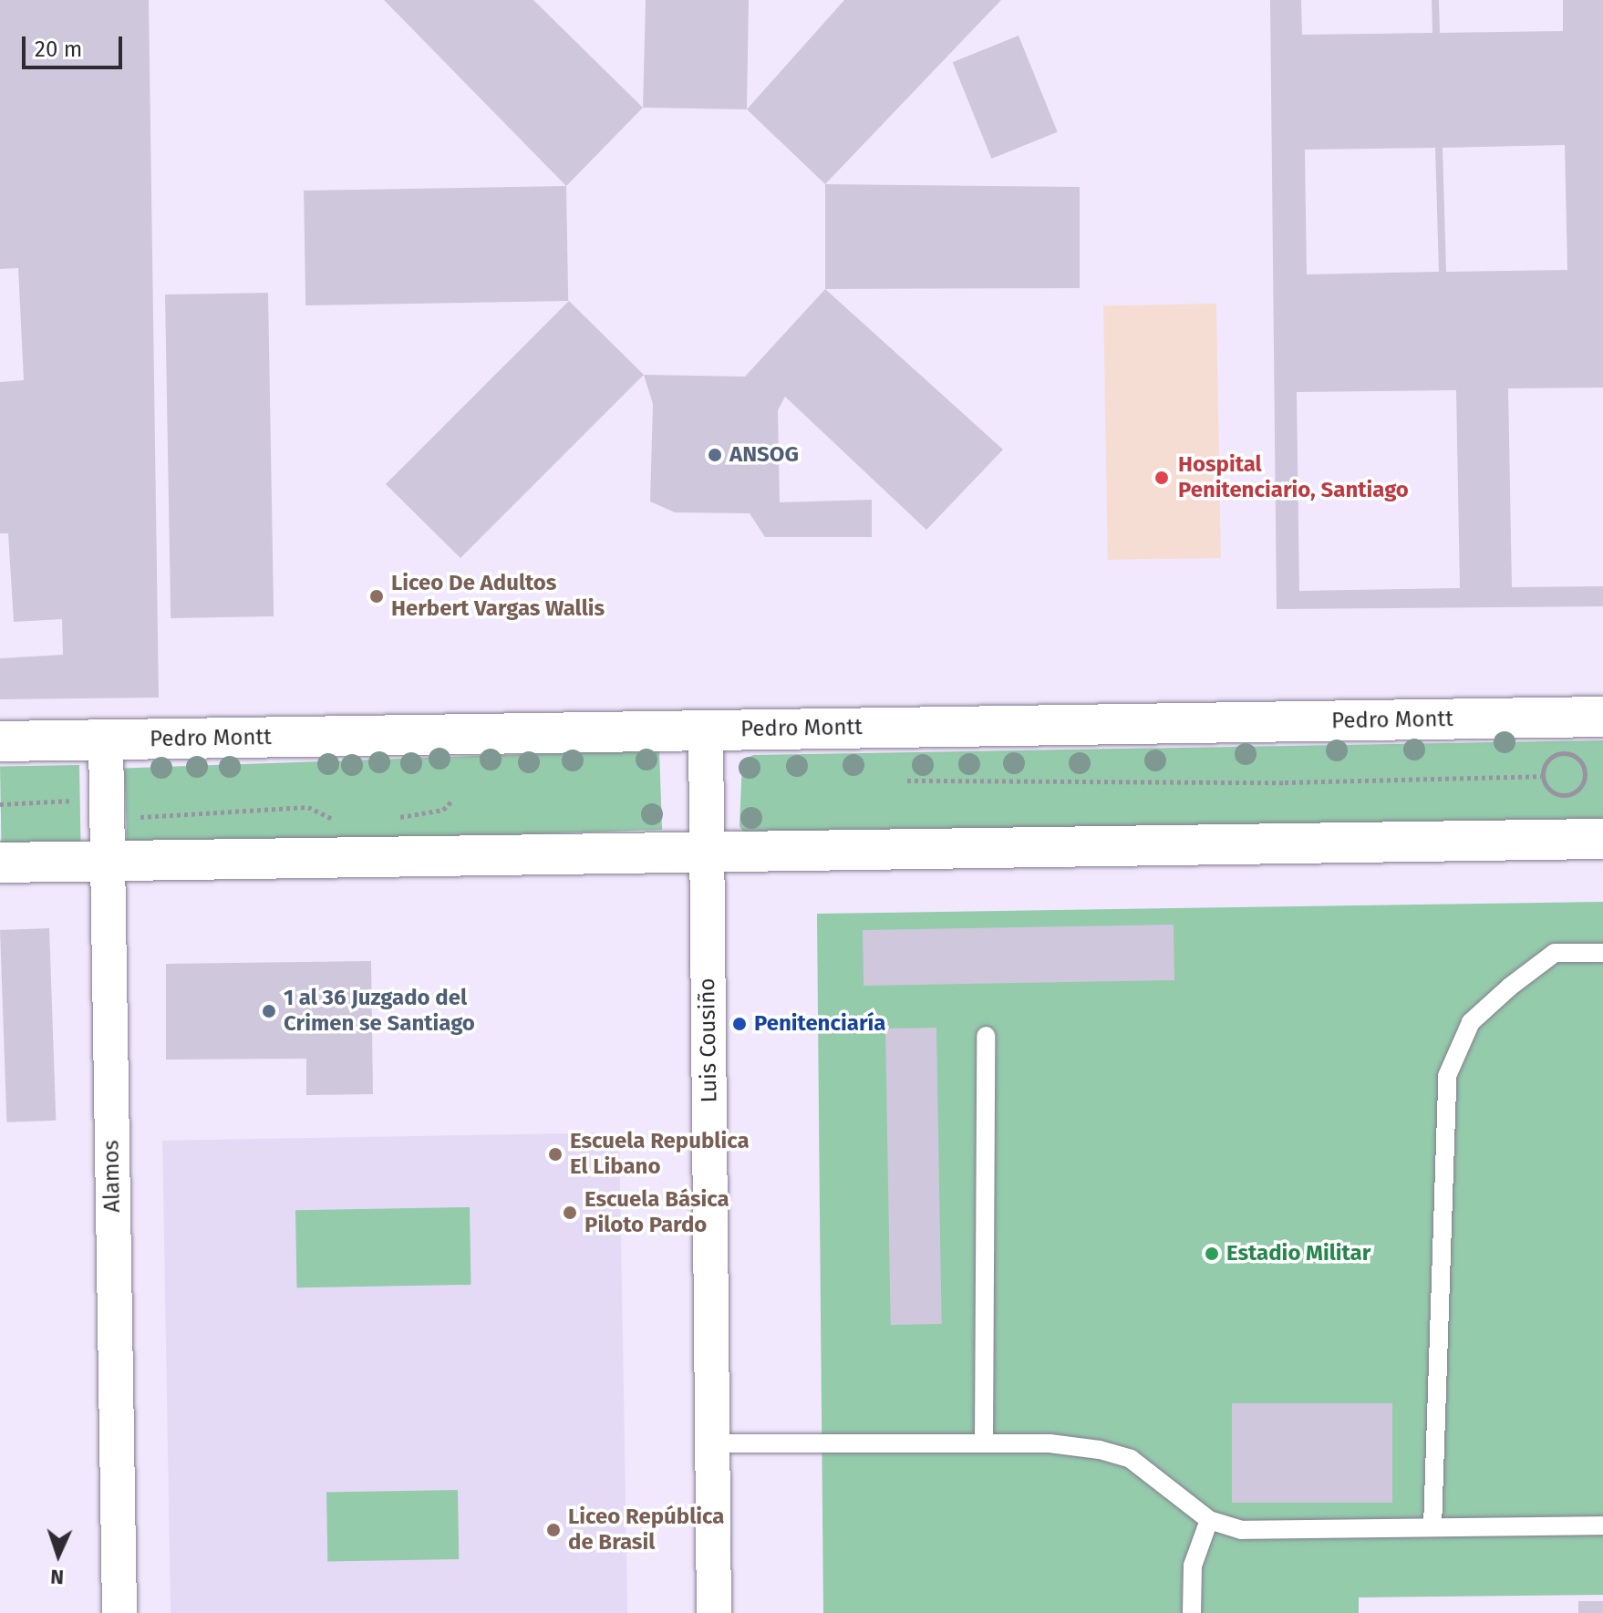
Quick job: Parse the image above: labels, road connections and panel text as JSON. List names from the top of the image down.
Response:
{
  "streets": {
    "street": ["Pedro Montt", "Luis Cousiño", "Alamos"]
  },
  "crossings": [
    ["Pedro Montt", "Luis Cousiño"],
    ["Pedro Montt", "Alamos"]
  ],
  "places": [
    "ANSOG",
    "Hospital Penitenciario, Santiago",
    "Liceo De Adultos Herbert Vargas Wallis",
    "1 al 36 Juzgado del Crimen se Santiago",
    "Penitenciaría",
    "Escuela Republica El Libano",
    "Escuela Básica Piloto Pardo",
    "Estadio Militar",
    "Liceo República de Brasil"
  ],
  "scale_bar": "20 m",
  "north": "bottom"
}
